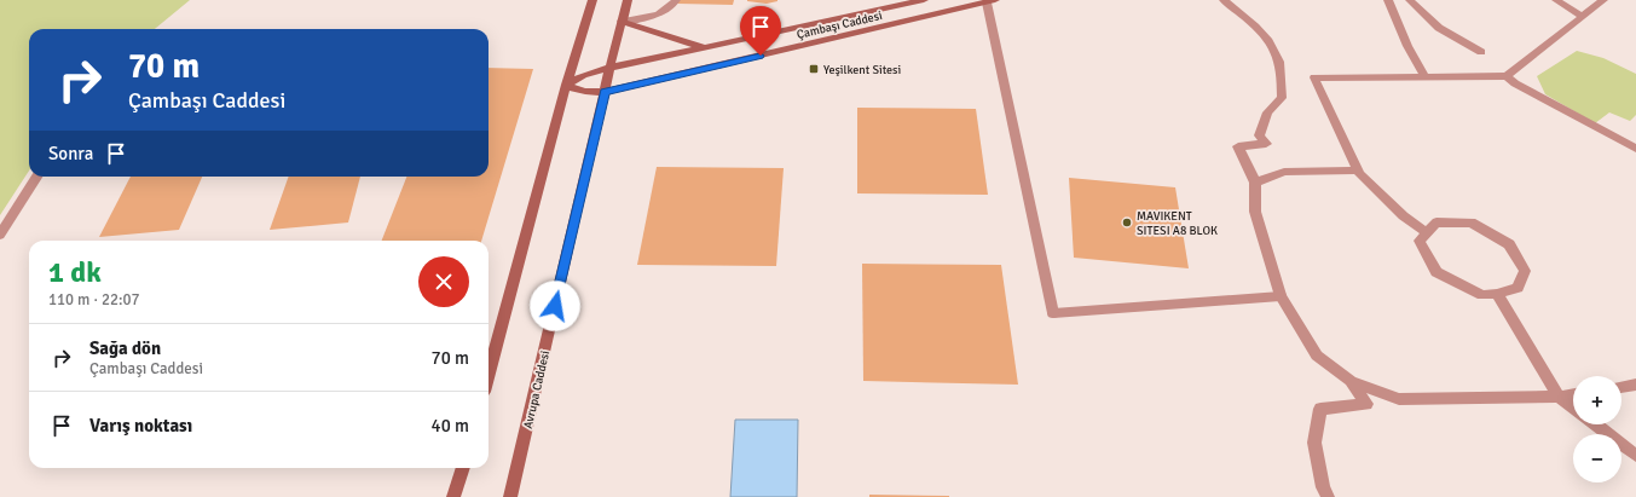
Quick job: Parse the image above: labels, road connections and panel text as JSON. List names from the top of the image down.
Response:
{
  "streets": {
    "main road": ["Çambaşı Caddesi", "Avrupa Caddesi"]
  },
  "crossings": [
    ["Çambaşı Caddesi", "Avrupa Caddesi"]
  ],
  "places": {
    "transit": ["Yeşilkent Sitesi"],
    "other": ["MAVIKENT SITESI A8 BLOK"]
  },
  "page": {
    "turn": ["70 m", "Çambaşı Caddesi"],
    "then": "Sonra",
    "heading": ["1 dk", "110 m · 22:07"],
    "list": [
      {
        "name": "Sağa dön",
        "note": "Çambaşı Caddesi",
        "value": "70 m"
      },
      {
        "name": "Varış noktası",
        "value": "40 m"
      }
    ],
    "map_buttons": ["+", "−"]
  }
}
